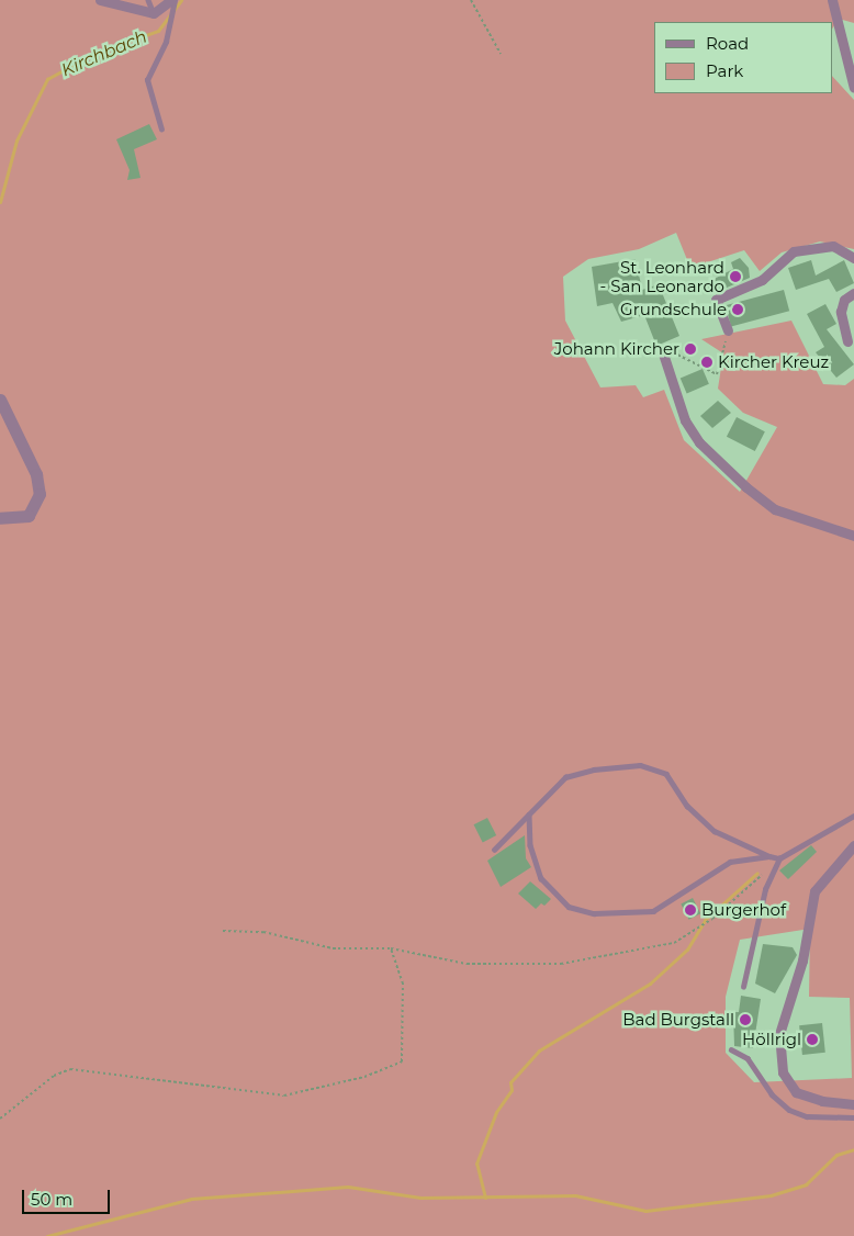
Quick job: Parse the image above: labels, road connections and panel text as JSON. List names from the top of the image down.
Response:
{
  "water": ["Kirchbach"],
  "places": [
    "St. Leonhard - San Leonardo",
    "Grundschule",
    "Johann Kircher",
    "Kircher Kreuz",
    "Burgerhof",
    "Bad Burgstall",
    "Höllrigl"
  ],
  "legend": ["Road", "Park"],
  "scale_bar": "50 m"
}
